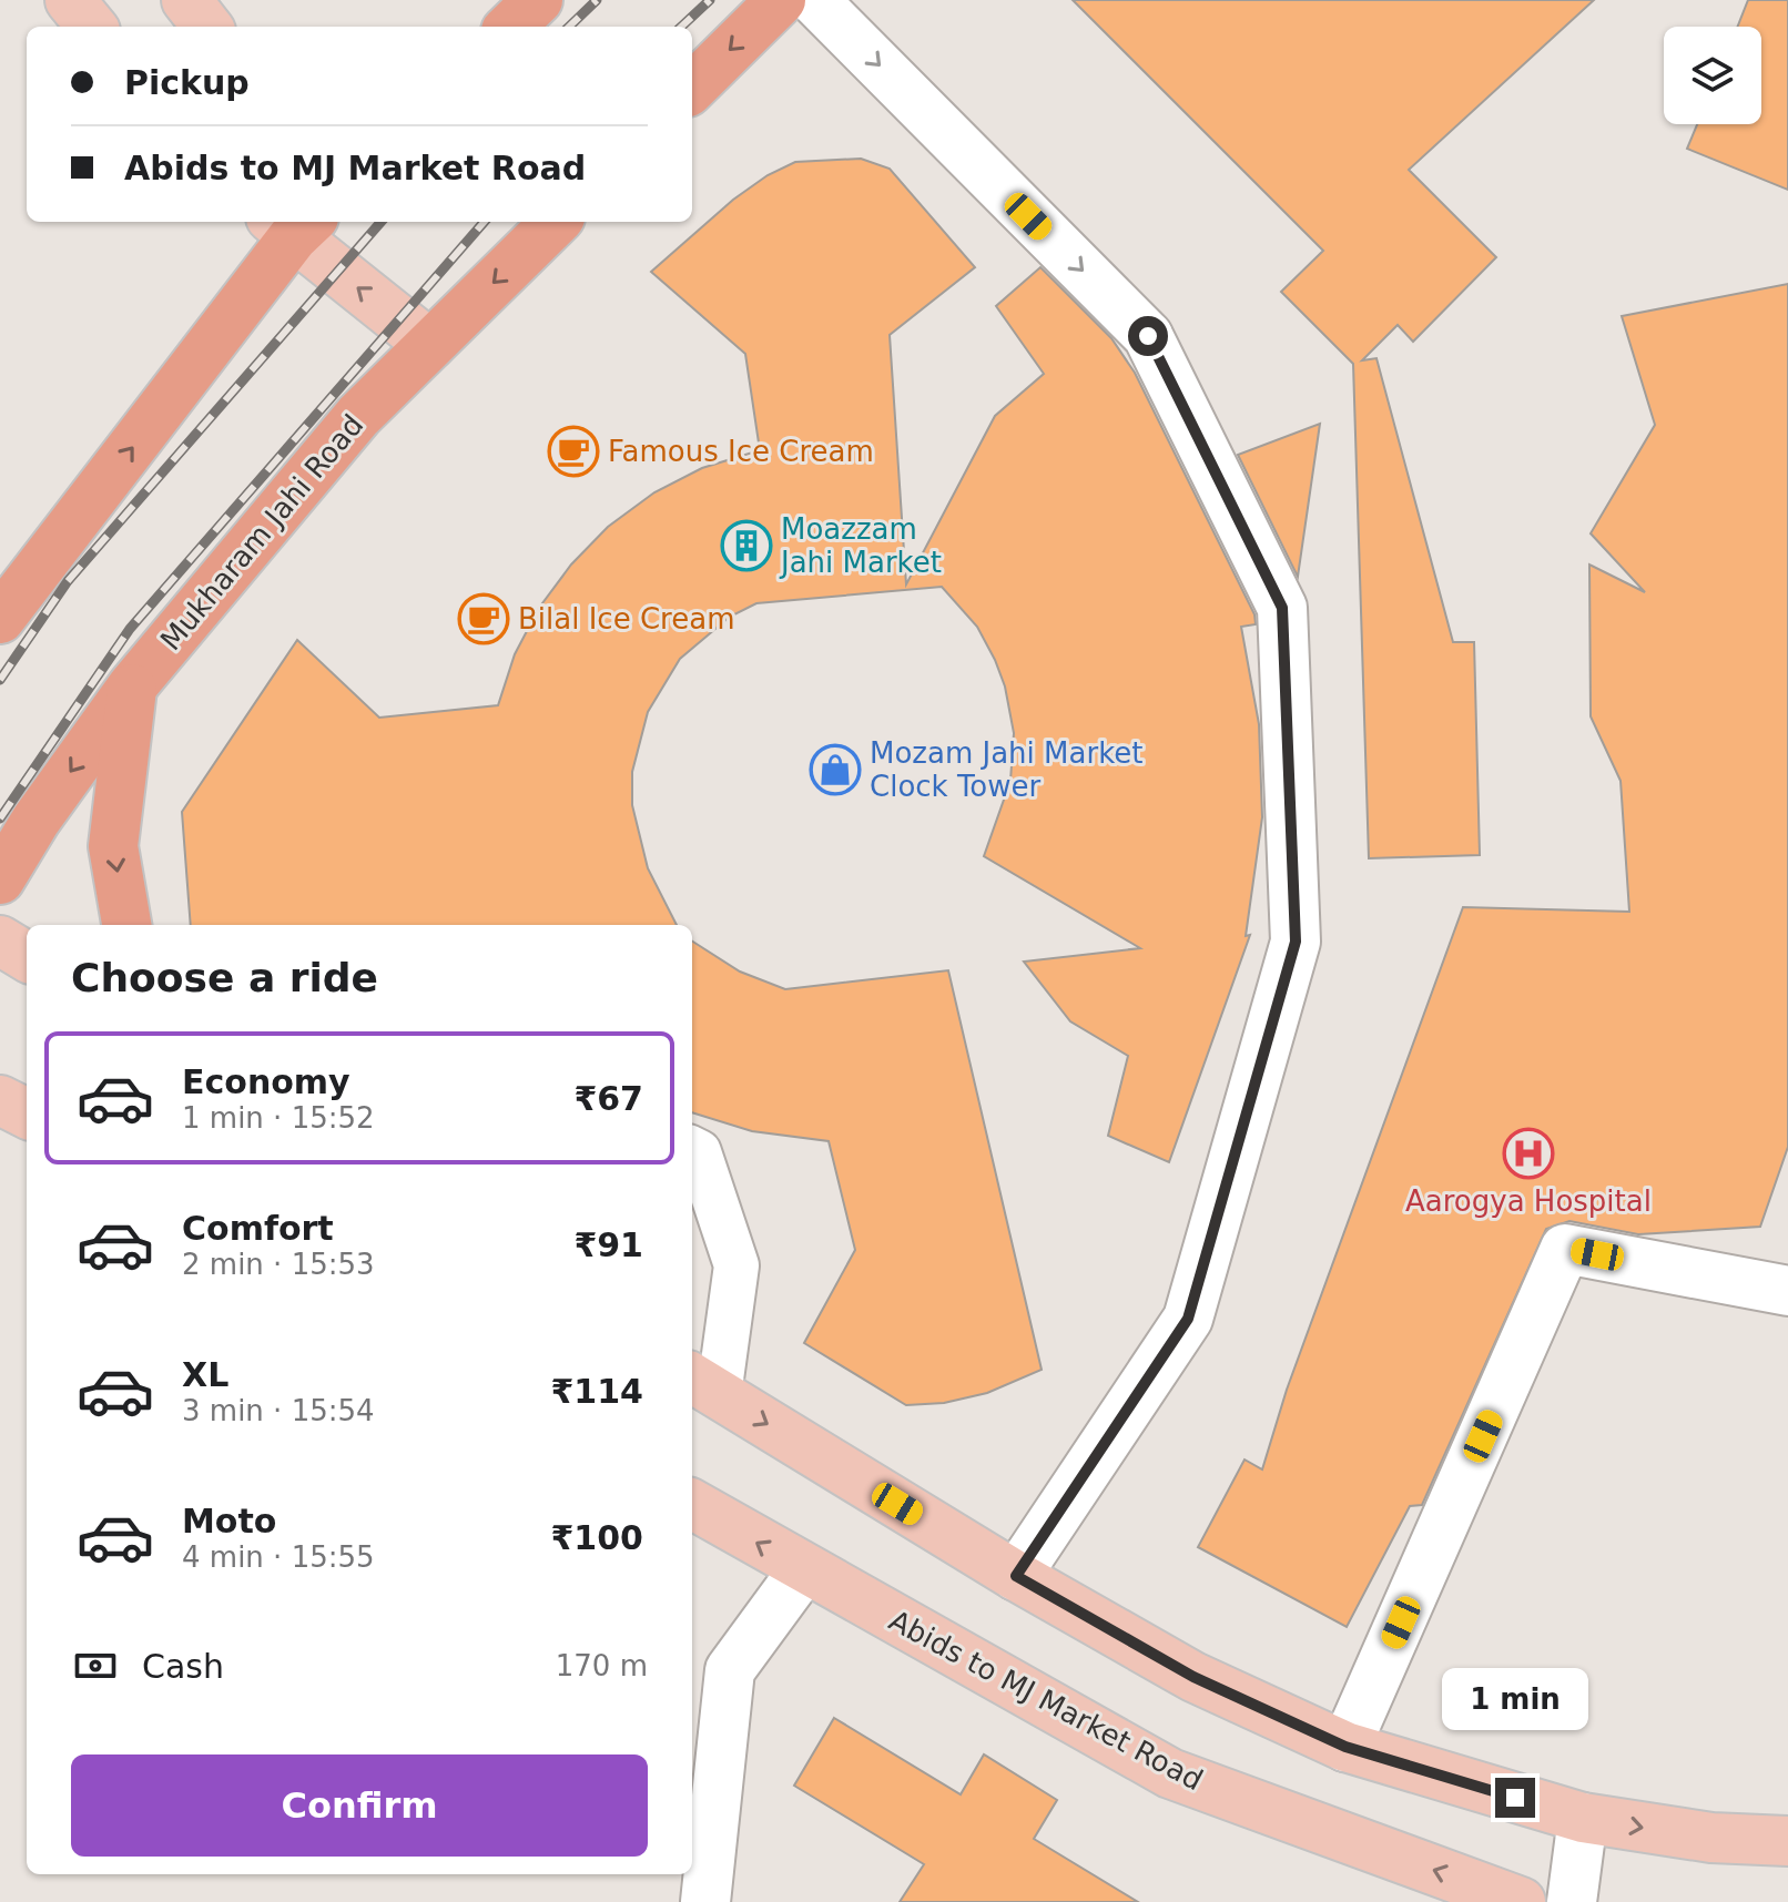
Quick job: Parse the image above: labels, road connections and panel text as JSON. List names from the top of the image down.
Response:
{
  "streets": {
    "highway": ["Mukharam Jahi Road"],
    "main road": ["Abids to MJ Market Road"]
  },
  "one_way": ["Mukharam Jahi Road"],
  "places": {
    "cafe": ["Famous Ice Cream", "Bilal Ice Cream"],
    "building": ["Moazzam Jahi Market"],
    "shop": ["Mozam Jahi Market Clock Tower"],
    "hospital": ["Aarogya Hospital"]
  },
  "page": {
    "banner": ["Pickup", "Abids to MJ Market Road"],
    "heading": "Choose a ride",
    "list": [
      {
        "name": "Economy",
        "note": "1 min · 15:52",
        "value": "₹67"
      },
      {
        "name": "Comfort",
        "note": "2 min · 15:53",
        "value": "₹91"
      },
      {
        "name": "XL",
        "note": "3 min · 15:54",
        "value": "₹114"
      },
      {
        "name": "Moto",
        "note": "4 min · 15:55",
        "value": "₹100"
      }
    ],
    "pay": ["Cash", "170 m"],
    "bubble": "1 min",
    "buttons": "Confirm"
  }
}
